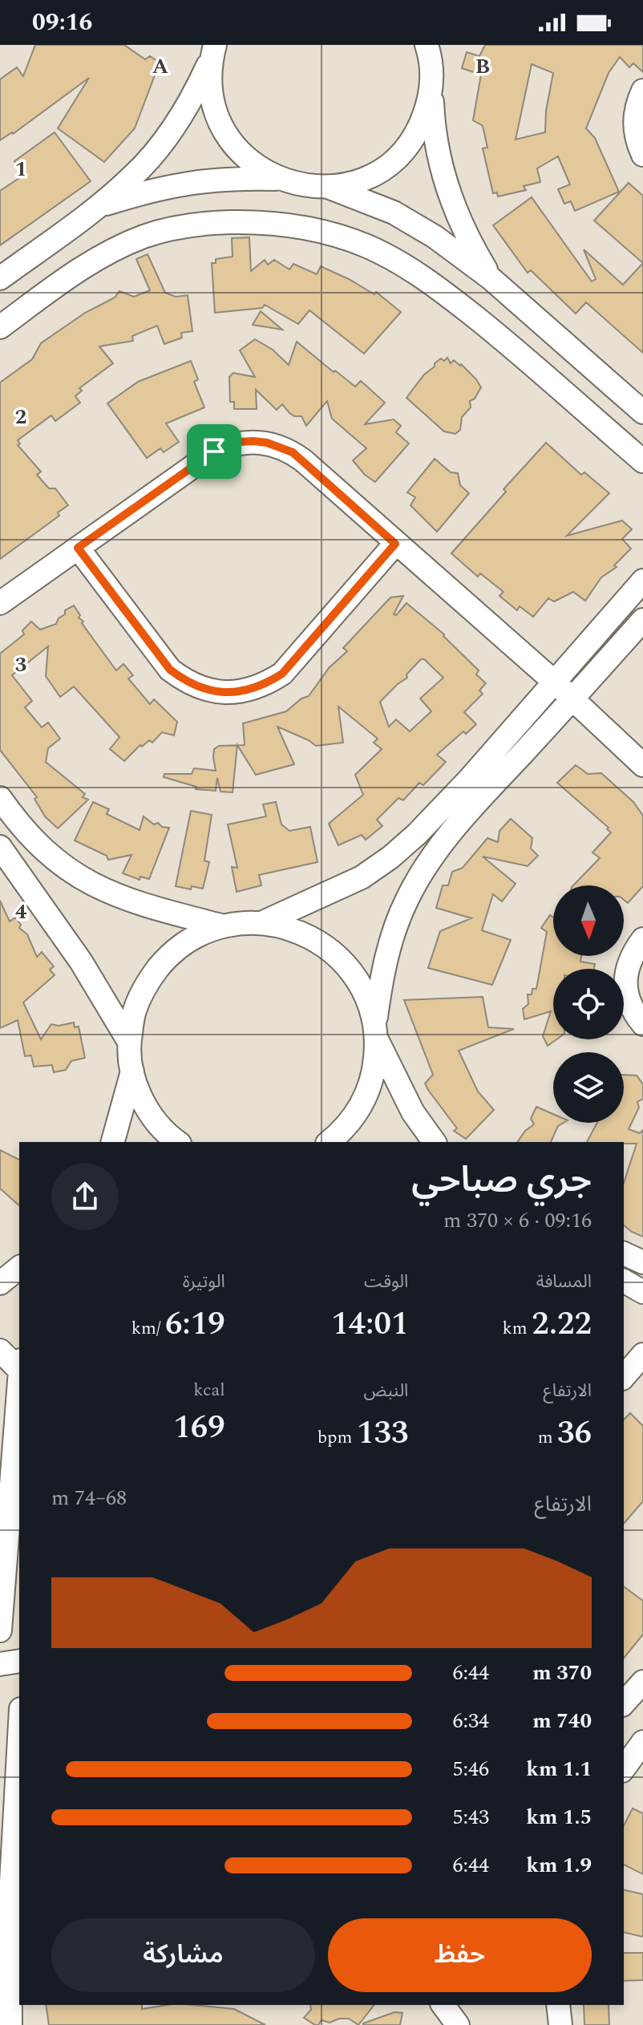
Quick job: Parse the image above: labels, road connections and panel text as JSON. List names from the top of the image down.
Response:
{
  "north": "bottom",
  "page": {
    "status": "09:16",
    "heading": ["جري صباحي", "09:16 · 6 × 370 m"],
    "stats": [
      ["المسافة", "2.22 km"],
      ["الوقت", "14:01"],
      ["الوتيرة", "6:19 /km"],
      ["الارتفاع", "36 m"],
      ["النبض", "133 bpm"],
      ["kcal", "169"]
    ],
    "chart": ["الارتفاع", "68–74 m"],
    "list": [
      {
        "name": "370 m",
        "note": "6:44"
      },
      {
        "name": "740 m",
        "note": "6:34"
      },
      {
        "name": "1.1 km",
        "note": "5:46"
      },
      {
        "name": "1.5 km",
        "note": "5:43"
      },
      {
        "name": "1.9 km",
        "note": "6:44"
      }
    ],
    "buttons": ["حفظ", "مشاركة"]
  },
  "grid": {
    "columns": ["A", "B"],
    "rows": [
      "1",
      "2",
      "3",
      "4"
    ]
  }
}
